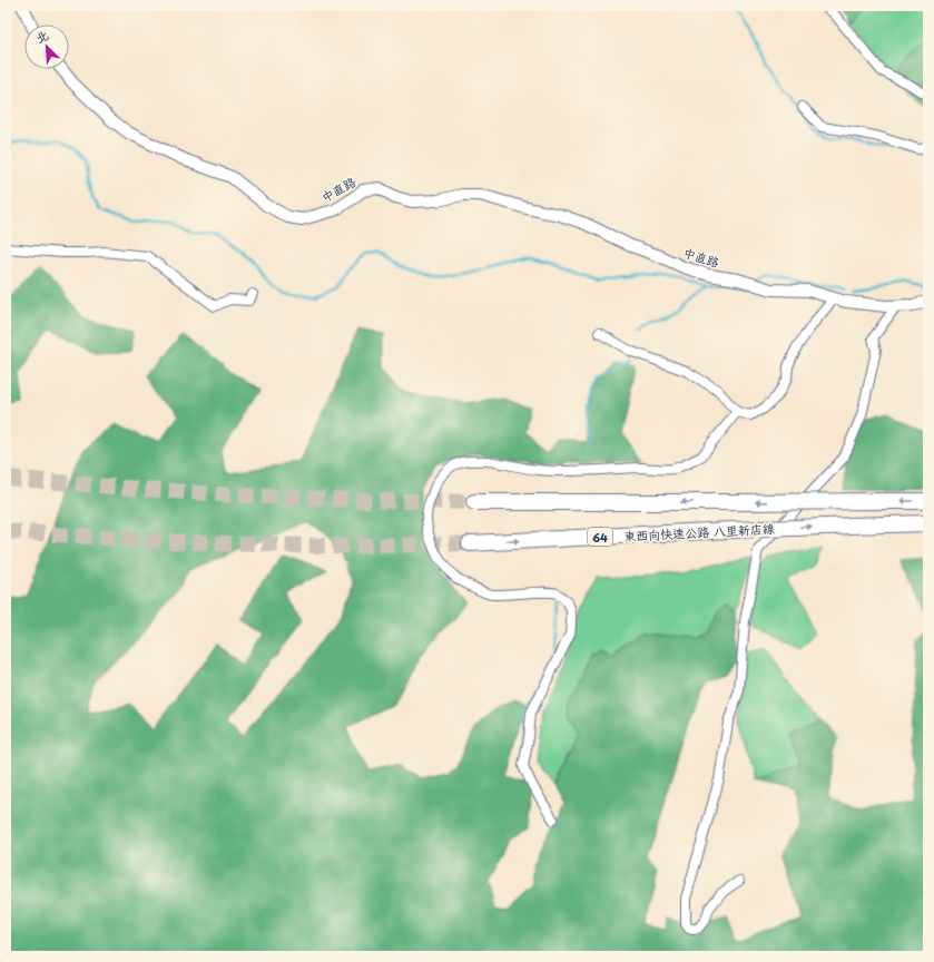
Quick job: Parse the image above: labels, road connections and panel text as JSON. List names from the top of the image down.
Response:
{
  "streets": {
    "highway": ["東西向快速公路 八里新店線", "64"],
    "street": ["中直路"]
  },
  "north": "top left"
}
